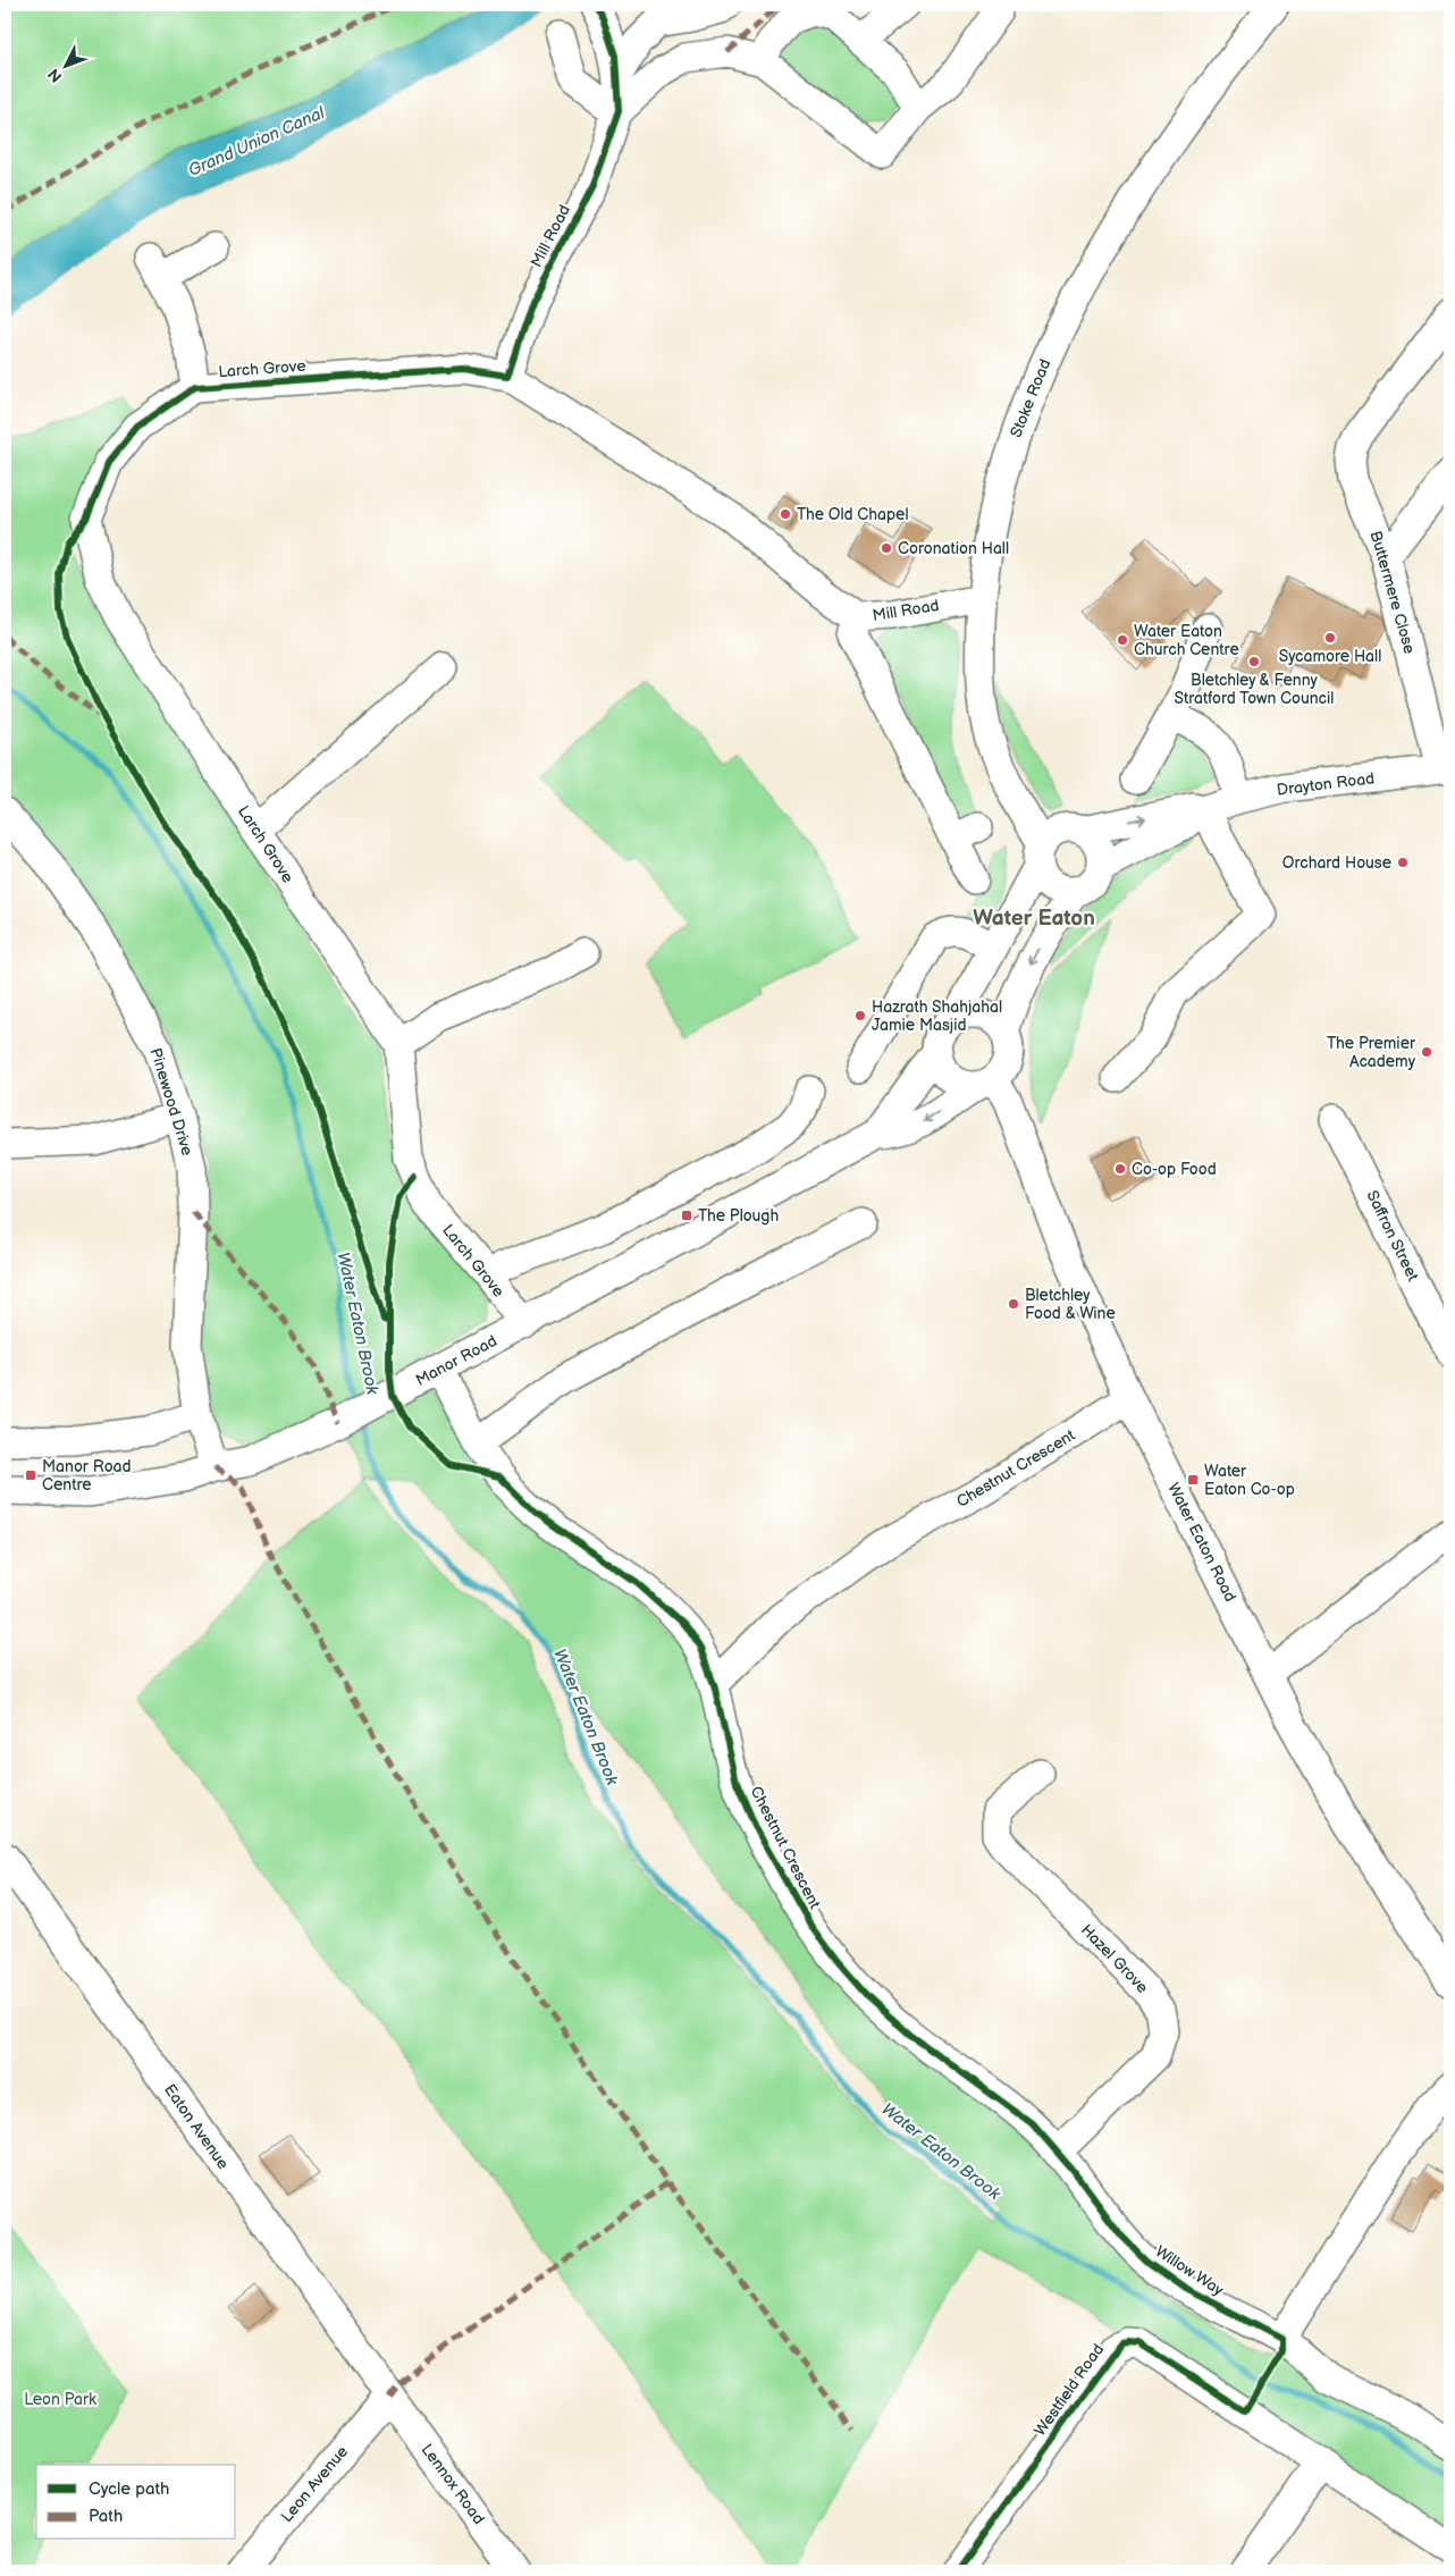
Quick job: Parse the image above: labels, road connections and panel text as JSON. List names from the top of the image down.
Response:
{
  "streets": {
    "street": [
      "Mill Road",
      "Larch Grove",
      "Stoke Road",
      "Buttermere Close",
      "Drayton Road",
      "Pinewood Drive",
      "Saffron Street",
      "Manor Road",
      "Chestnut Crescent",
      "Water Eaton Road",
      "Hazel Grove",
      "Eaton Avenue",
      "Willow Way",
      "Westfield Road",
      "Leon Avenue",
      "Lennox Road"
    ]
  },
  "crossings": [
    ["Mill Road", "Larch Grove"],
    ["Mill Road", "Stoke Road"],
    ["Larch Grove", "Manor Road"],
    ["Stoke Road", "Drayton Road"],
    ["Buttermere Close", "Drayton Road"],
    ["Pinewood Drive", "Manor Road"],
    ["Manor Road", "Chestnut Crescent"],
    ["Manor Road", "Water Eaton Road"],
    ["Chestnut Crescent", "Water Eaton Road"],
    ["Chestnut Crescent", "Hazel Grove"],
    ["Chestnut Crescent", "Willow Way"],
    ["Hazel Grove", "Willow Way"],
    ["Eaton Avenue", "Leon Avenue"],
    ["Eaton Avenue", "Lennox Road"],
    ["Leon Avenue", "Lennox Road"]
  ],
  "districts": ["Water Eaton"],
  "water": ["Grand Union Canal", "Water Eaton Brook"],
  "parks": ["Leon Park"],
  "places": {
    "other": [
      "The Old Chapel",
      "Coronation Hall",
      "Sycamore Hall",
      "Water Eaton Church Centre",
      "Bletchley & Fenny Stratford Town Council",
      "Orchard House",
      "Hazrath Shahjahal Jamie Masjid",
      "The Premier Academy",
      "Co-op Food",
      "Bletchley Food & Wine"
    ],
    "transit": ["The Plough", "Manor Road Centre", "Water Eaton Co-op"]
  },
  "legend": ["Cycle path", "Path"],
  "north": "bottom left"
}
